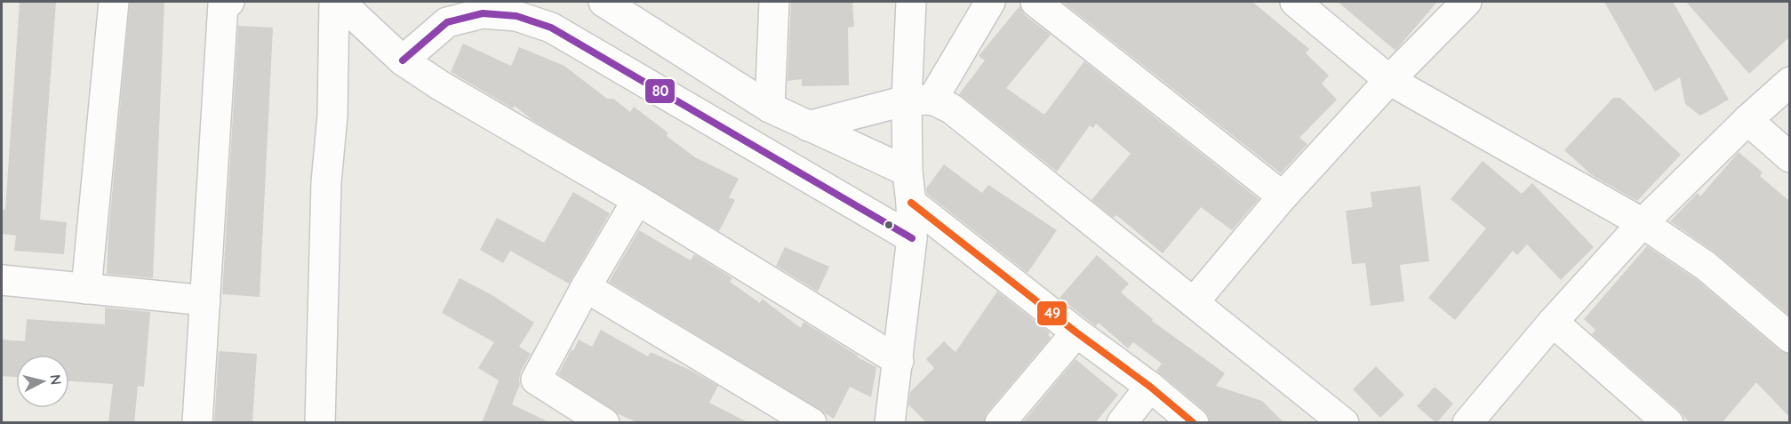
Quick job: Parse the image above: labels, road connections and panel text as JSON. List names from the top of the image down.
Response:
{
  "lines": ["transit line 80", "transit line 49"],
  "north": "right"
}
